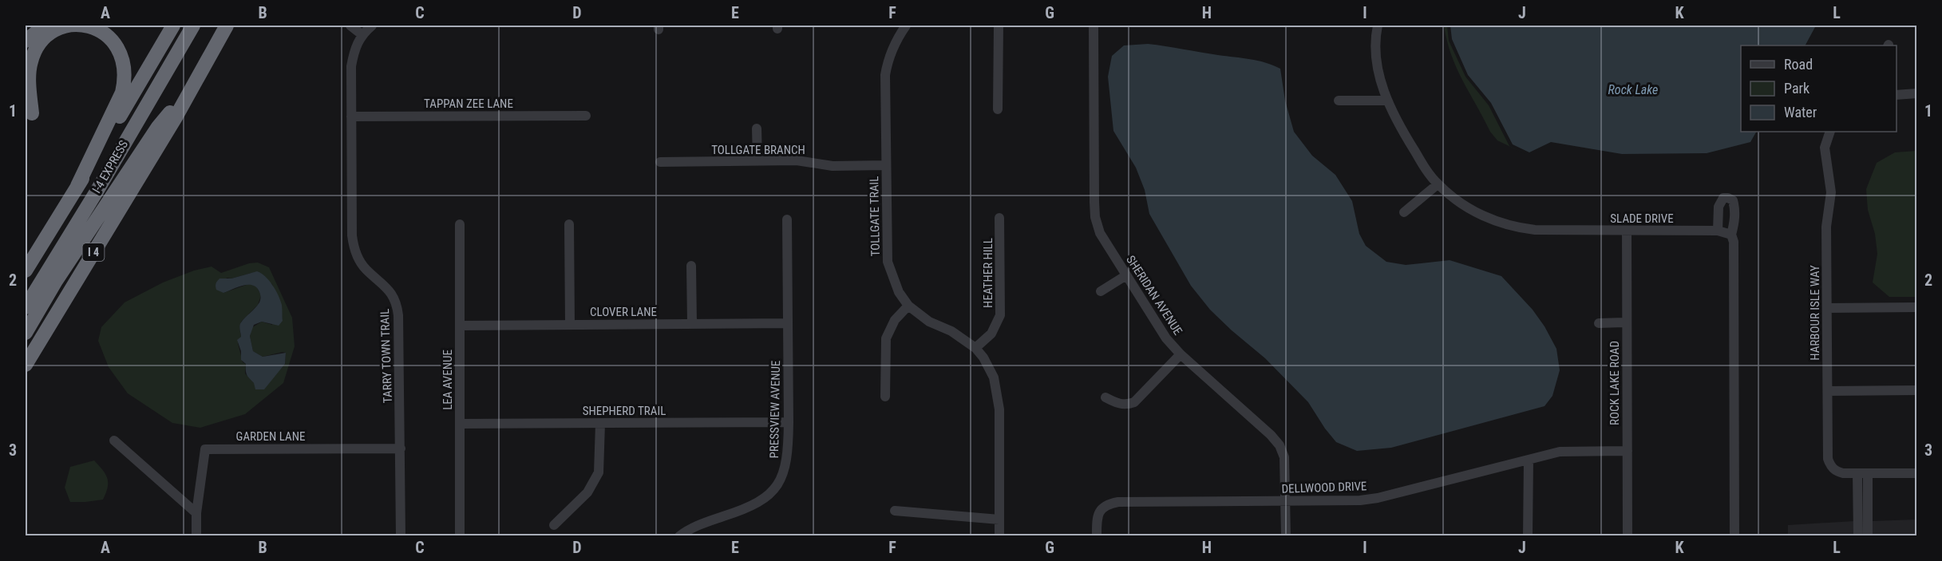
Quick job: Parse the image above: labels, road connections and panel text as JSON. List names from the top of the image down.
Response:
{
  "streets": {
    "highway": ["I-4 EXPRESS", "I 4"],
    "street": [
      "TAPPAN ZEE LANE",
      "TOLLGATE BRANCH",
      "TOLLGATE TRAIL",
      "SLADE DRIVE",
      "HEATHER HILL",
      "SHERIDAN AVENUE",
      "CLOVER LANE",
      "HARBOUR ISLE WAY",
      "TARRY TOWN TRAIL",
      "LEA AVENUE",
      "ROCK LAKE ROAD",
      "PRESSVIEW AVENUE",
      "SHEPHERD TRAIL",
      "GARDEN LANE",
      "DELLWOOD DRIVE"
    ]
  },
  "crossings": [
    ["TAPPAN ZEE LANE", "TARRY TOWN TRAIL"],
    ["TOLLGATE BRANCH", "TOLLGATE TRAIL"],
    ["I-4 EXPRESS", "I 4"],
    ["TOLLGATE TRAIL", "HEATHER HILL"],
    ["SLADE DRIVE", "ROCK LAKE ROAD"],
    ["SHERIDAN AVENUE", "DELLWOOD DRIVE"],
    ["CLOVER LANE", "LEA AVENUE"],
    ["CLOVER LANE", "PRESSVIEW AVENUE"],
    ["TARRY TOWN TRAIL", "GARDEN LANE"],
    ["LEA AVENUE", "SHEPHERD TRAIL"],
    ["ROCK LAKE ROAD", "DELLWOOD DRIVE"],
    ["PRESSVIEW AVENUE", "SHEPHERD TRAIL"]
  ],
  "water": ["Rock Lake"],
  "legend": ["Road", "Park", "Water"],
  "grid": {
    "columns": [
      "A",
      "B",
      "C",
      "D",
      "E",
      "F",
      "G",
      "H",
      "I",
      "J",
      "K",
      "L"
    ],
    "rows": ["1", "2", "3"]
  }
}
